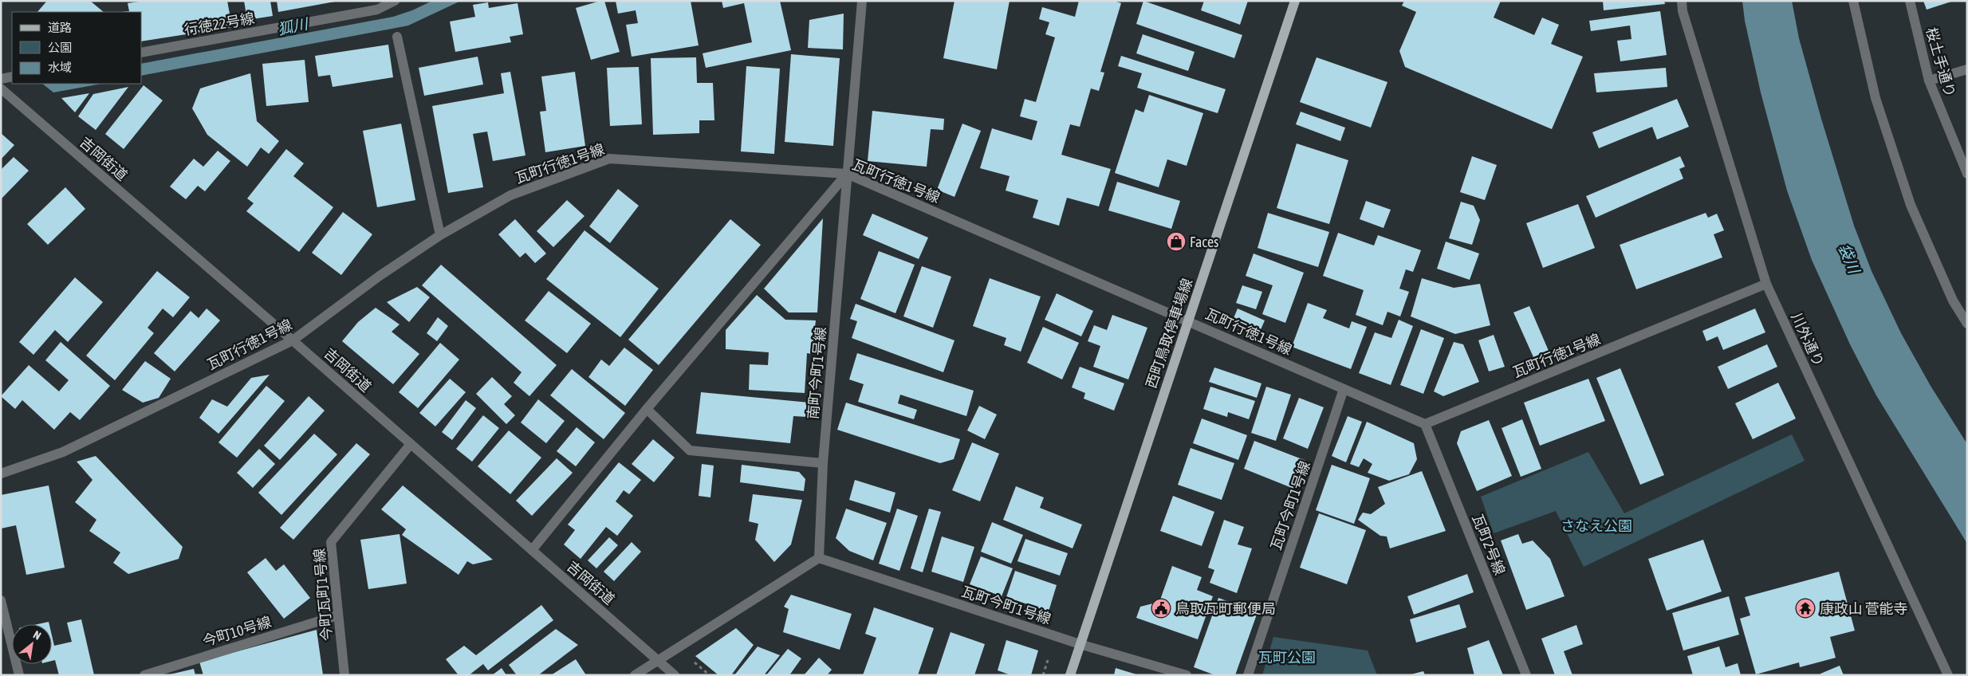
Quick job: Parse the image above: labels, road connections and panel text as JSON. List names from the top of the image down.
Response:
{
  "streets": {
    "main road": ["西町鳥取停車場線"],
    "street": [
      "行徳22号線",
      "桜土手通り",
      "吉岡街道",
      "瓦町行徳1号線",
      "川外通り",
      "南町今町1号線",
      "瓦町今町1号線",
      "瓦町2号線",
      "今町瓦町1号線",
      "今町10号線"
    ]
  },
  "crossings": [
    ["吉岡街道", "瓦町行徳1号線"],
    ["吉岡街道", "今町瓦町1号線"],
    ["瓦町行徳1号線", "西町鳥取停車場線"],
    ["瓦町行徳1号線", "川外通り"],
    ["瓦町行徳1号線", "南町今町1号線"],
    ["瓦町行徳1号線", "瓦町今町1号線"],
    ["瓦町行徳1号線", "瓦町2号線"],
    ["西町鳥取停車場線", "瓦町今町1号線"],
    ["南町今町1号線", "瓦町今町1号線"],
    ["今町瓦町1号線", "今町10号線"]
  ],
  "water": ["狐川", "袋川"],
  "parks": ["さなえ公園", "瓦町公園"],
  "places": {
    "shop": ["Faces"],
    "public building": ["鳥取瓦町郵便局"],
    "temple": ["康政山 菅能寺"]
  },
  "legend": ["道路", "公園", "水域"],
  "north": "top right"
}
